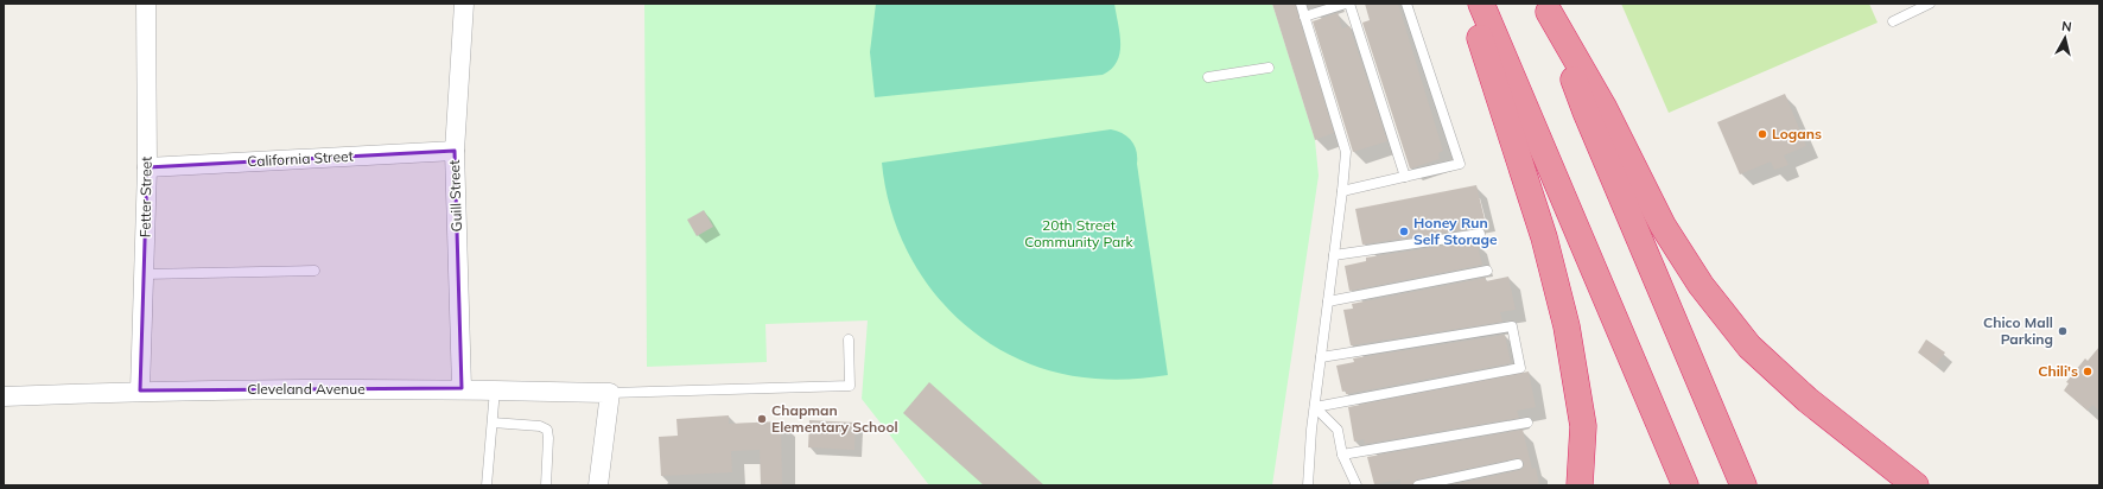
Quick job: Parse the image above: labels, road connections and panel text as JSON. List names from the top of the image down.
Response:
{
  "streets": {
    "street": [
      "California Street",
      "Guill Street",
      "Fetter Street",
      "Cleveland Avenue"
    ]
  },
  "crossings": [
    ["California Street", "Guill Street"],
    ["California Street", "Fetter Street"],
    ["Guill Street", "Cleveland Avenue"],
    ["Fetter Street", "Cleveland Avenue"]
  ],
  "parks": ["20th Street Community Park"],
  "places": [
    "Logans",
    "Honey Run Self Storage",
    "Chico Mall Parking",
    "Chili's",
    "Chapman Elementary School"
  ],
  "north": "top"
}
